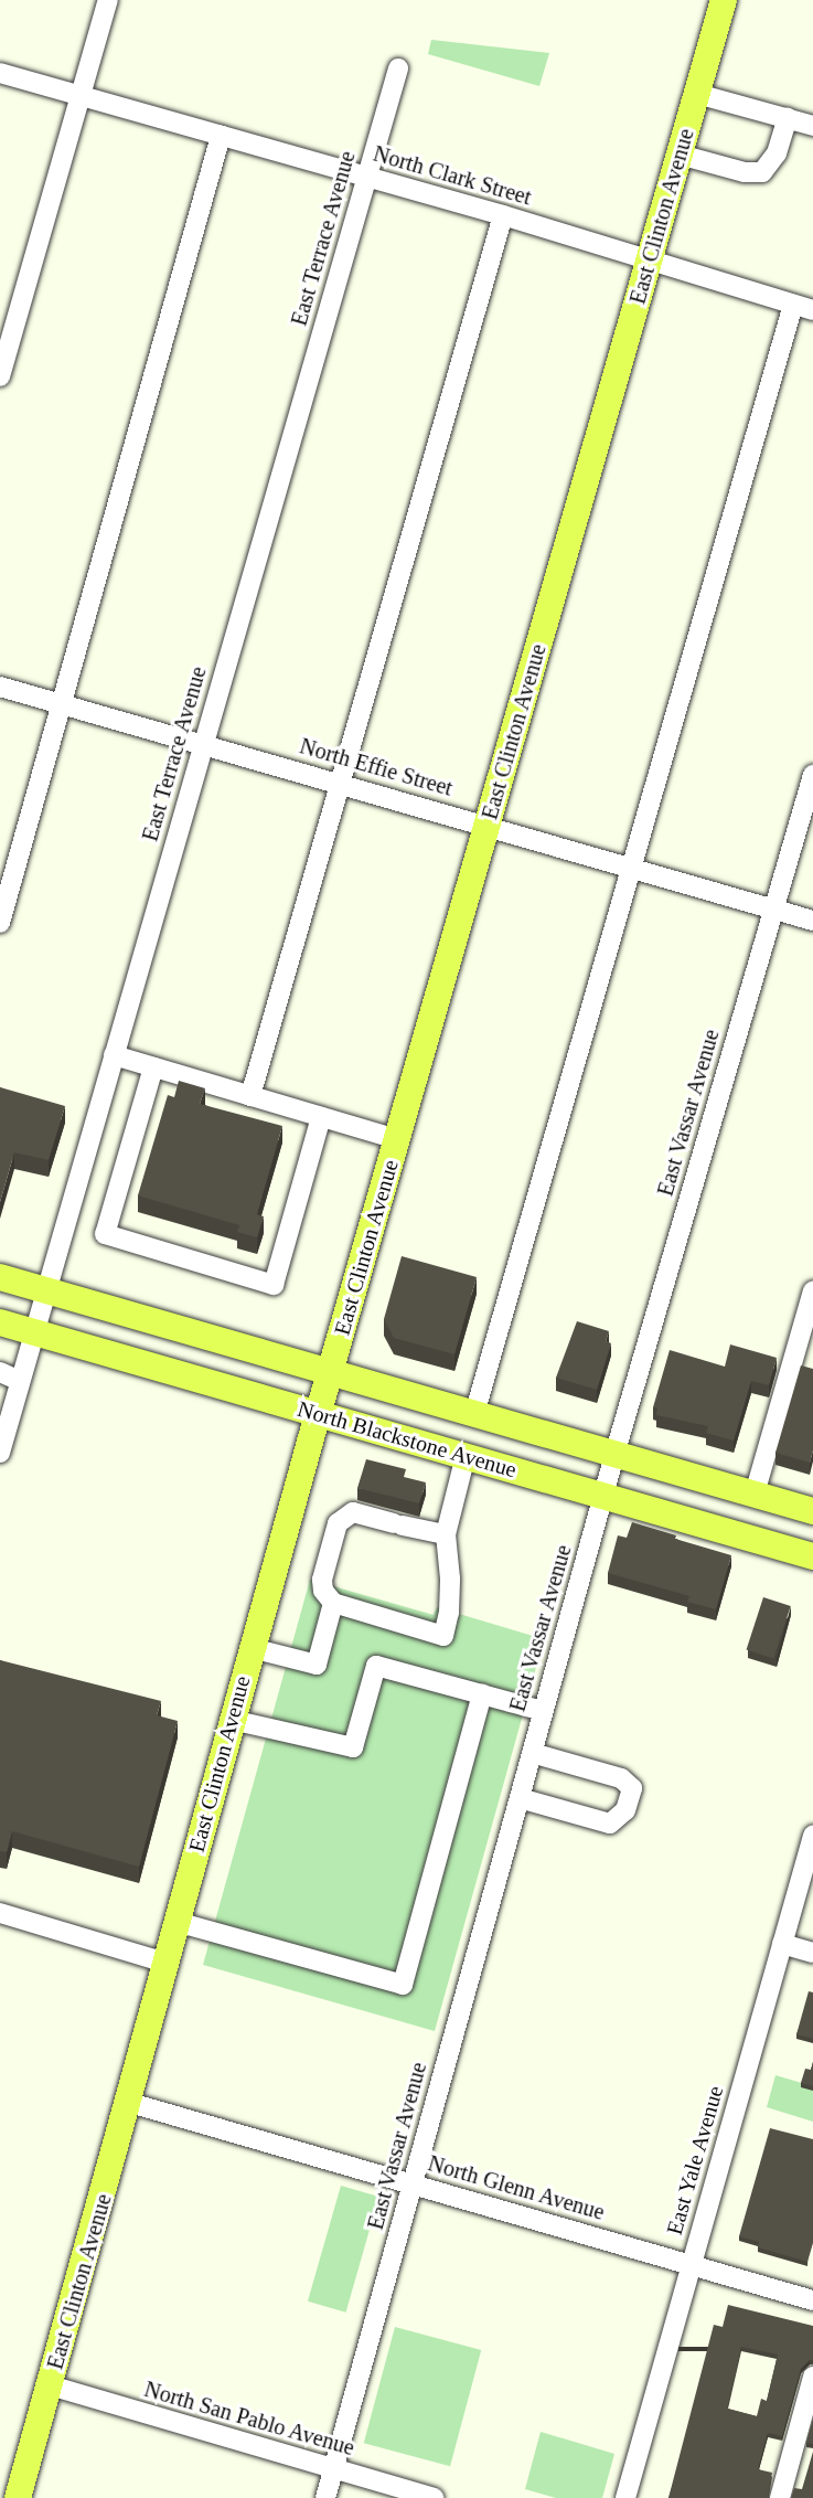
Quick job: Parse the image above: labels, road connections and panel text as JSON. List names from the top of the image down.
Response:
{
  "streets": {
    "main road": ["East Clinton Avenue", "North Blackstone Avenue"],
    "street": [
      "North Clark Street",
      "East Terrace Avenue",
      "North Effie Street",
      "East Vassar Avenue",
      "East Yale Avenue",
      "North Glenn Avenue",
      "North San Pablo Avenue"
    ]
  },
  "crossings": [
    ["North Clark Street", "East Clinton Avenue"],
    ["North Clark Street", "East Terrace Avenue"],
    ["East Clinton Avenue", "North Effie Street"],
    ["East Clinton Avenue", "North Blackstone Avenue"],
    ["East Clinton Avenue", "North Glenn Avenue"],
    ["East Clinton Avenue", "North San Pablo Avenue"],
    ["East Terrace Avenue", "North Effie Street"],
    ["East Terrace Avenue", "North Blackstone Avenue"],
    ["North Effie Street", "East Vassar Avenue"],
    ["East Vassar Avenue", "North Blackstone Avenue"],
    ["East Vassar Avenue", "North Glenn Avenue"],
    ["East Vassar Avenue", "North San Pablo Avenue"],
    ["East Yale Avenue", "North Glenn Avenue"]
  ]
}
